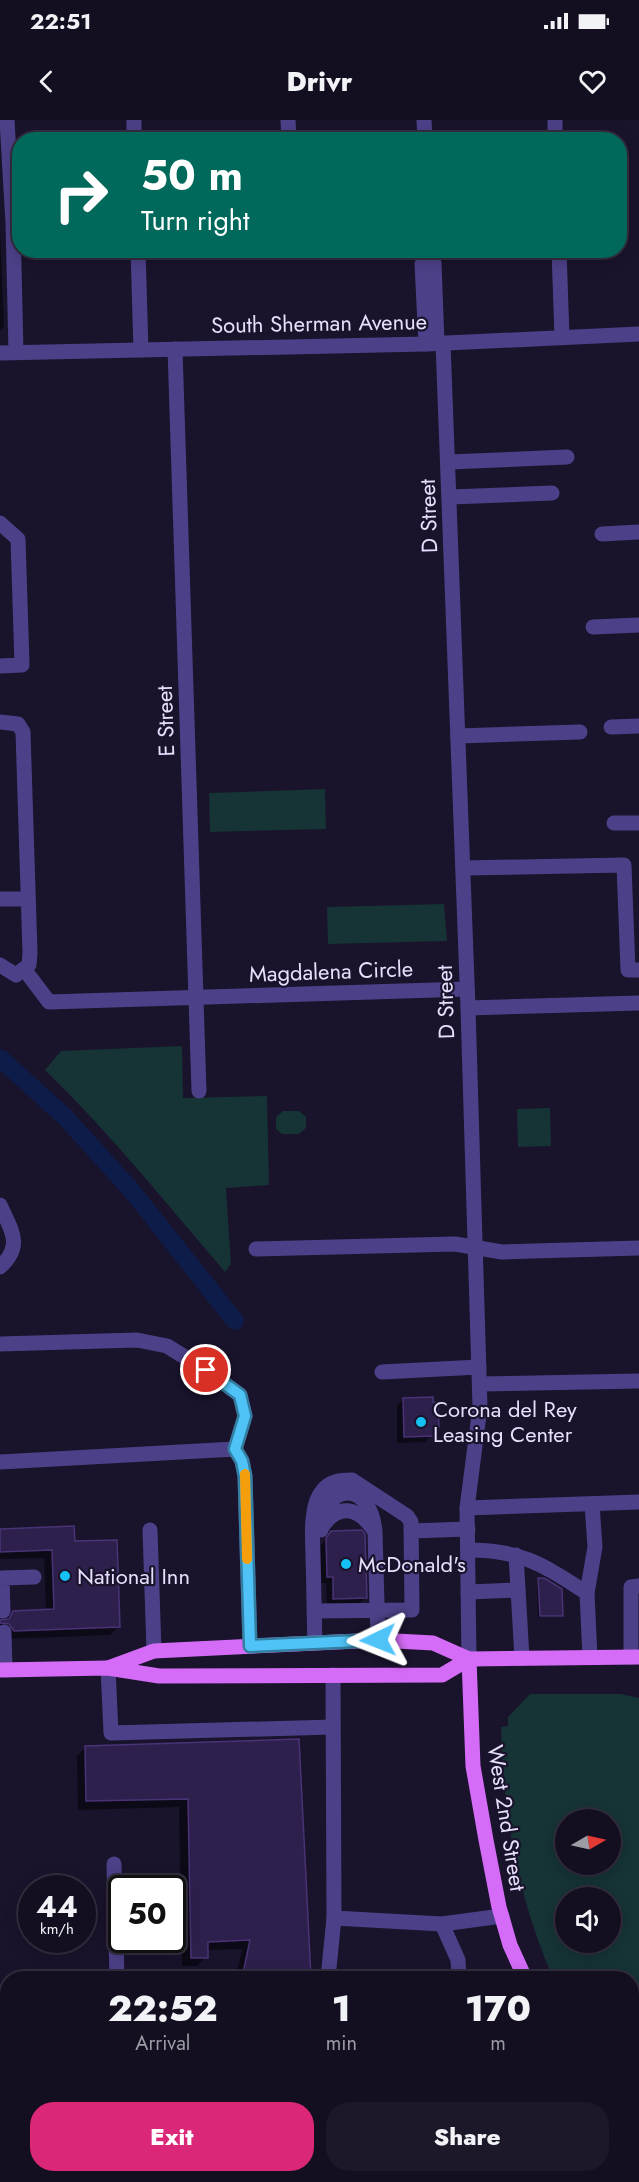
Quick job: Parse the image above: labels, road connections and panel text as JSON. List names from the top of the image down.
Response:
{
  "streets": {
    "main road": ["West 2nd Street"],
    "street": [
      "South Sherman Avenue",
      "D Street",
      "E Street",
      "Magdalena Circle"
    ]
  },
  "crossings": [
    ["South Sherman Avenue", "D Street"],
    ["South Sherman Avenue", "E Street"],
    ["D Street", "Magdalena Circle"],
    ["D Street", "West 2nd Street"],
    ["E Street", "Magdalena Circle"]
  ],
  "places": ["Corona del Rey Leasing Center", "McDonald's", "National Inn"],
  "north": "right",
  "page": {
    "status": "22:51",
    "header": "Drivr",
    "turn": ["50 m", "Turn right"],
    "speed": "44 km/h",
    "limit": "50",
    "eta": [
      "22:52",
      "Arrival",
      "1",
      "min",
      "170",
      "m"
    ],
    "buttons": ["Exit", "Share"]
  }
}
